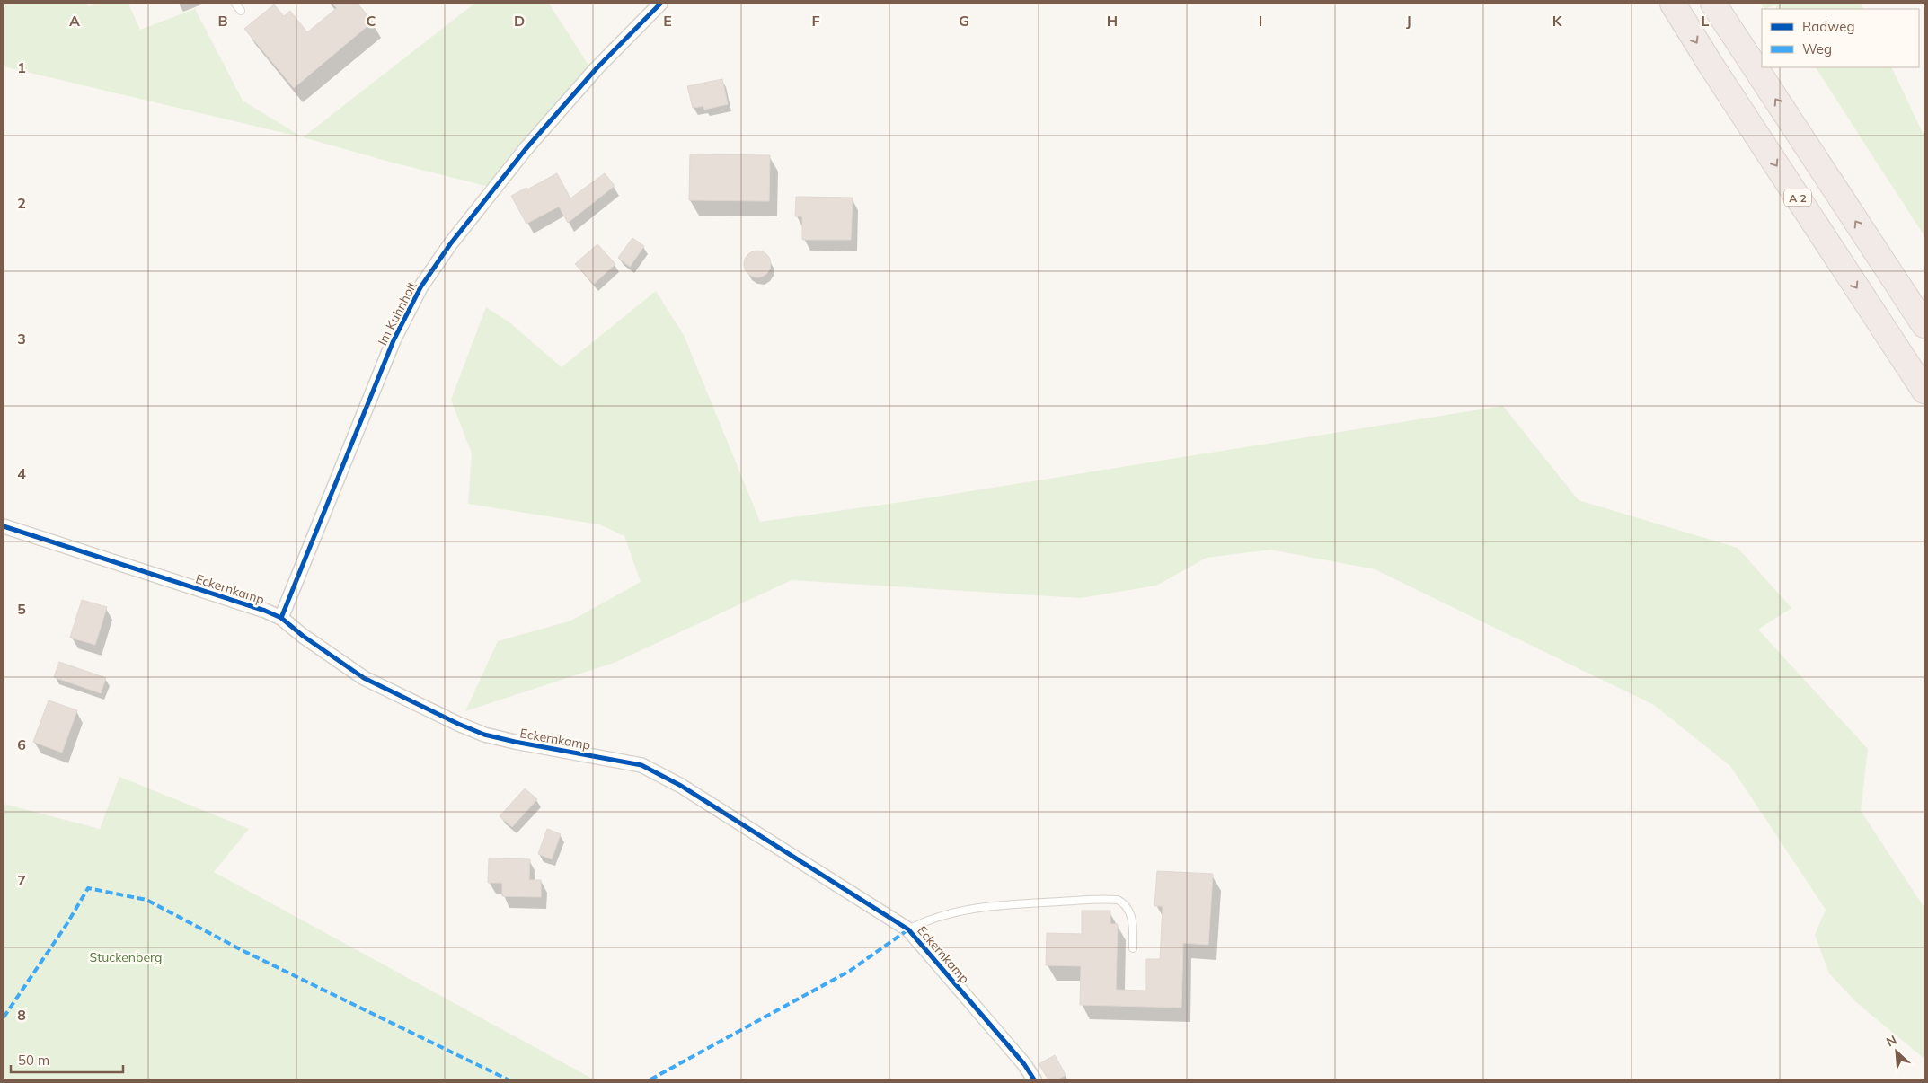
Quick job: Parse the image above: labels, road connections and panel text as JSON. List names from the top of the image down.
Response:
{
  "streets": {
    "highway": ["A 2"],
    "street": ["Im Kuhnholt", "Eckernkamp"]
  },
  "crossings": [
    ["Im Kuhnholt", "Eckernkamp"]
  ],
  "parks": ["Stuckenberg"],
  "legend": ["Radweg", "Weg"],
  "scale_bar": "50 m",
  "north": "top left",
  "grid": {
    "columns": [
      "A",
      "B",
      "C",
      "D",
      "E",
      "F",
      "G",
      "H",
      "I",
      "J",
      "K",
      "L"
    ],
    "rows": [
      "1",
      "2",
      "3",
      "4",
      "5",
      "6",
      "7",
      "8"
    ]
  }
}
